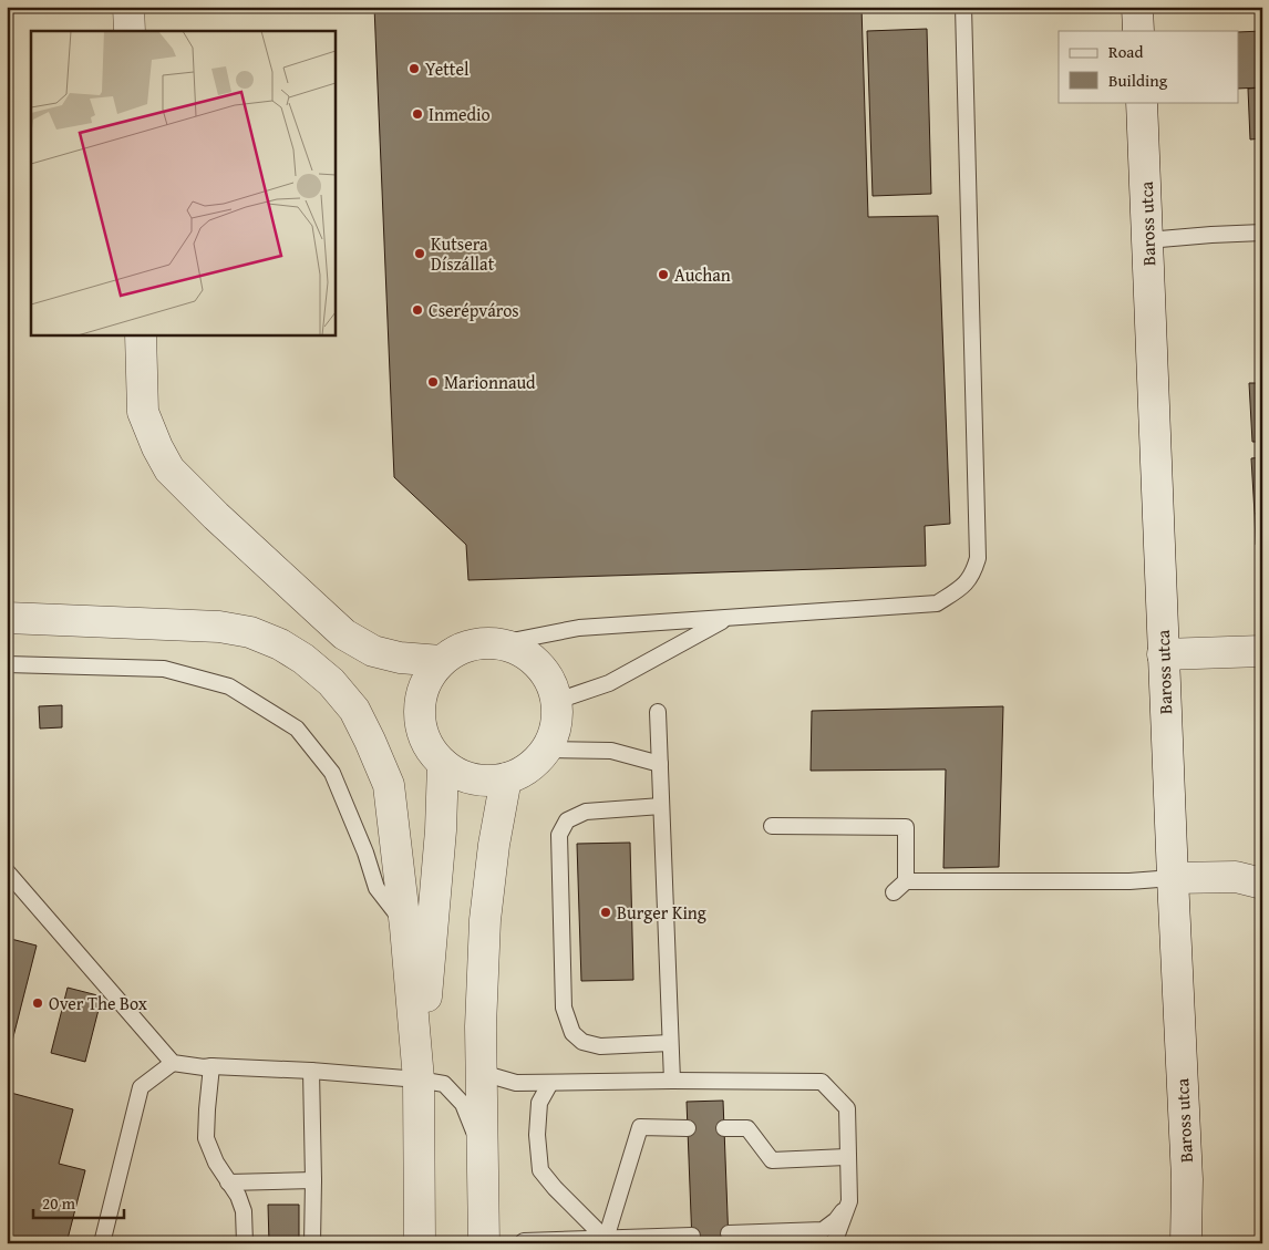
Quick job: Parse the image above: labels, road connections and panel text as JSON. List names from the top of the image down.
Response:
{
  "streets": {
    "street": ["Baross utca"]
  },
  "places": [
    "Yettel",
    "Inmedio",
    "Kutsera Díszállat",
    "Auchan",
    "Cserépváros",
    "Marionnaud",
    "Burger King",
    "Over The Box"
  ],
  "legend": ["Road", "Building"],
  "scale_bar": "20 m"
}
